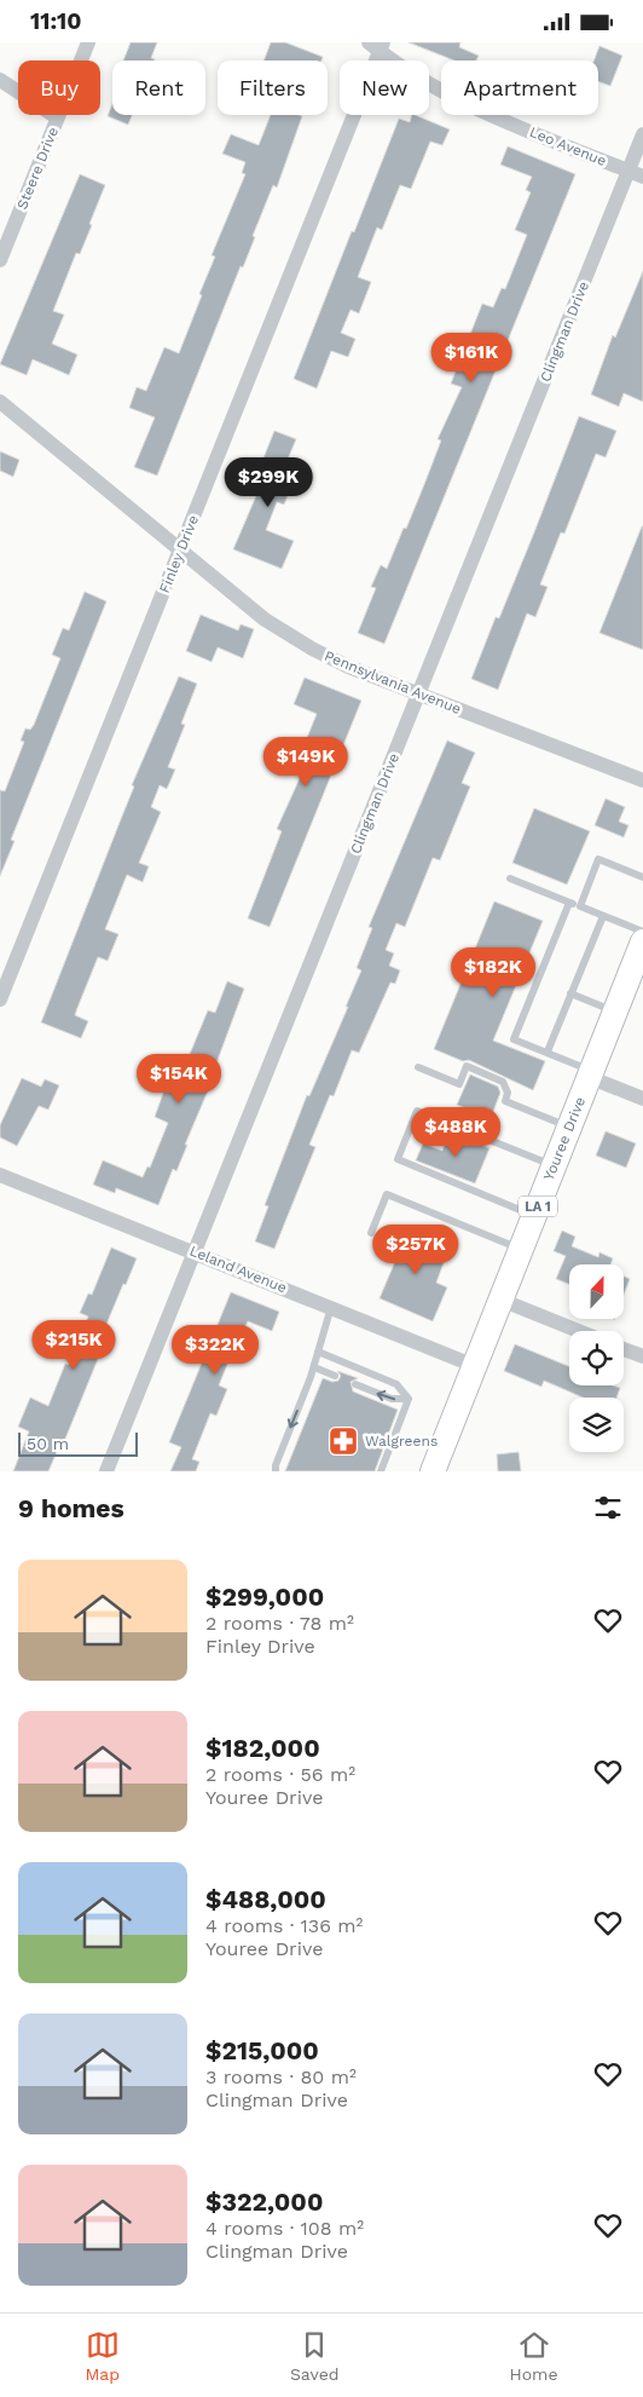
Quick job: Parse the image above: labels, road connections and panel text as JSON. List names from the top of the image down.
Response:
{
  "streets": {
    "main road": ["Youree Drive", "LA 1"],
    "street": [
      "Leo Avenue",
      "Steere Drive",
      "Clingman Drive",
      "Finley Drive",
      "Pennsylvania Avenue",
      "Leland Avenue"
    ]
  },
  "crossings": [
    ["Leo Avenue", "Clingman Drive"],
    ["Leo Avenue", "Finley Drive"],
    ["Clingman Drive", "Pennsylvania Avenue"],
    ["Clingman Drive", "Leland Avenue"],
    ["Finley Drive", "Pennsylvania Avenue"],
    ["Youree Drive", "Leland Avenue"]
  ],
  "places": {
    "pharmacy": ["Walgreens"]
  },
  "scale_bar": "50 m",
  "north": "top",
  "page": {
    "status": "11:10",
    "chip": [
      "Buy",
      "Rent",
      "Filters",
      "New",
      "Apartment"
    ],
    "price": [
      "$161K",
      "$299K",
      "$149K",
      "$182K",
      "$154K",
      "$488K",
      "$257K",
      "$215K",
      "$322K"
    ],
    "scale": "50 m",
    "heading": "9 homes",
    "list": [
      {
        "name": "$299,000",
        "note": "2 rooms · 78 m² · Finley Drive"
      },
      {
        "name": "$182,000",
        "note": "2 rooms · 56 m² · Youree Drive"
      },
      {
        "name": "$488,000",
        "note": "4 rooms · 136 m² · Youree Drive"
      },
      {
        "name": "$215,000",
        "note": "3 rooms · 80 m² · Clingman Drive"
      },
      {
        "name": "$322,000",
        "note": "4 rooms · 108 m² · Clingman Drive"
      }
    ],
    "tabs": ["Map", "Saved", "Home"]
  }
}
